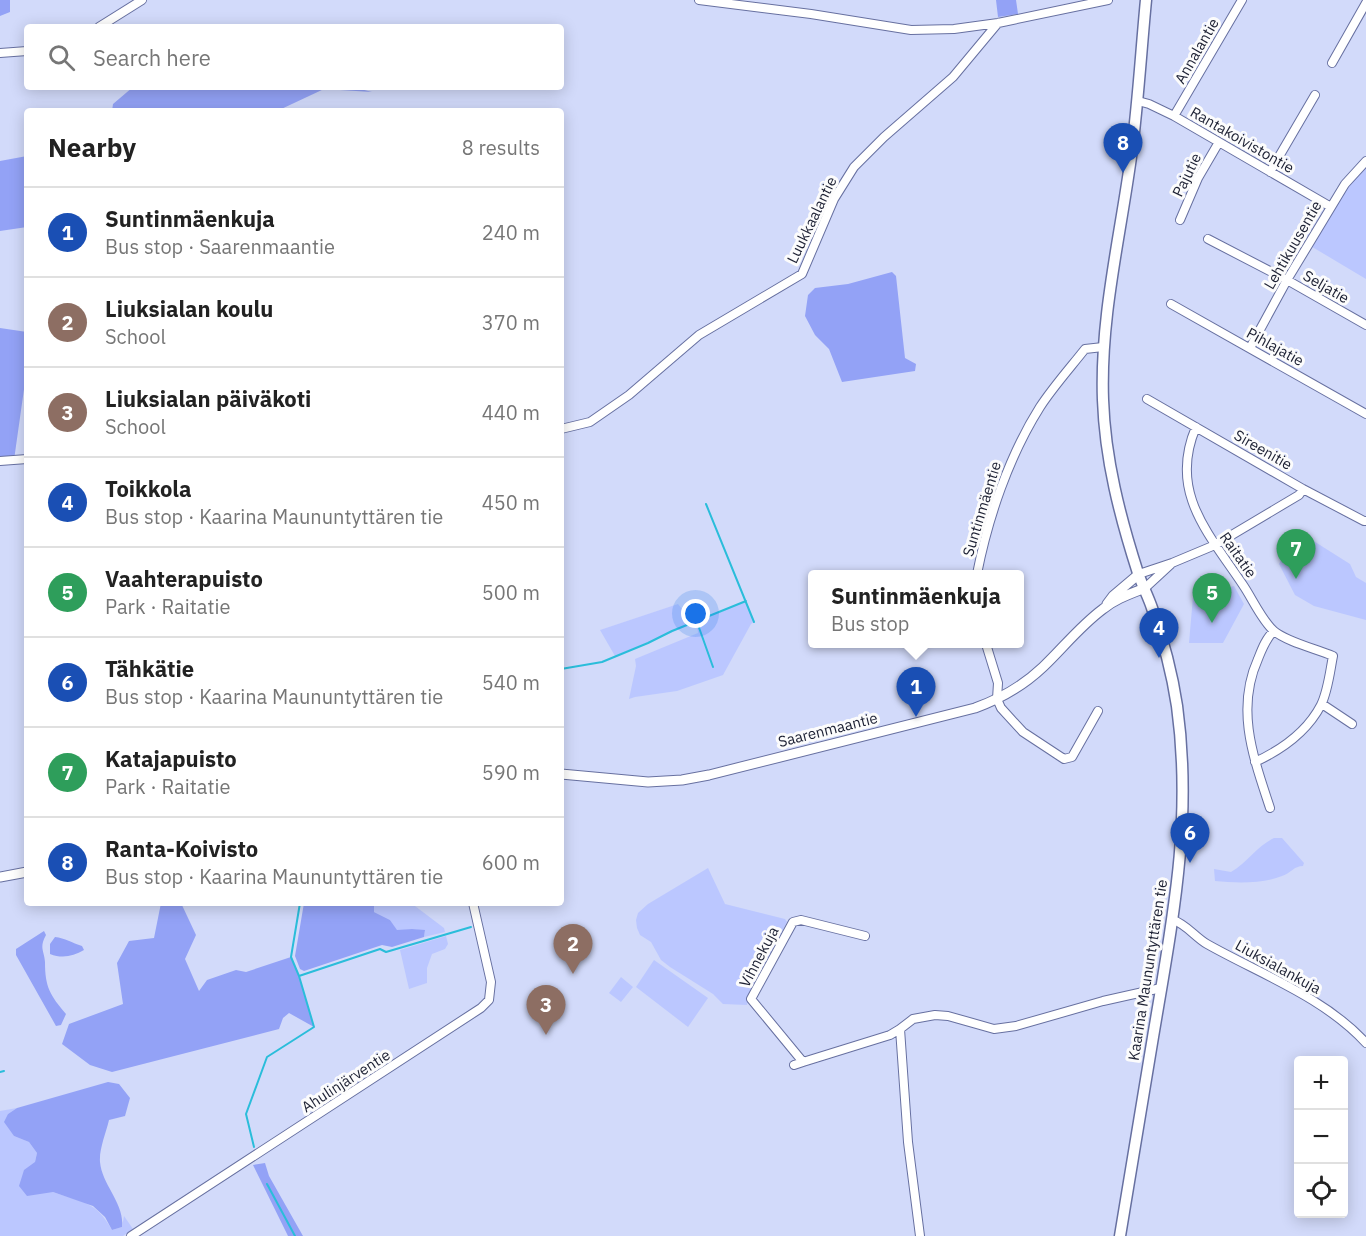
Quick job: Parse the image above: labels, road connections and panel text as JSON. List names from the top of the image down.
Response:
{
  "streets": {
    "main road": ["Kaarina Maununtyttären tie"],
    "street": [
      "Annalantie",
      "Rantakoivistontie",
      "Pajutie",
      "Luukkaalantie",
      "Lehtikuusentie",
      "Seljatie",
      "Pihlajatie",
      "Sireenitie",
      "Suntinmäentie",
      "Raitatie",
      "Saarenmaantie",
      "Vihnekuja",
      "Liuksialankuja",
      "Ahulinjärventie"
    ]
  },
  "crossings": [
    ["Annalantie", "Rantakoivistontie"],
    ["Rantakoivistontie", "Pajutie"],
    ["Rantakoivistontie", "Lehtikuusentie"],
    ["Rantakoivistontie", "Kaarina Maununtyttären tie"],
    ["Lehtikuusentie", "Seljatie"],
    ["Lehtikuusentie", "Pihlajatie"],
    ["Sireenitie", "Raitatie"],
    ["Suntinmäentie", "Kaarina Maununtyttären tie"],
    ["Saarenmaantie", "Kaarina Maununtyttären tie"],
    ["Liuksialankuja", "Kaarina Maununtyttären tie"]
  ],
  "page": {
    "search": "Search here",
    "heading": ["Nearby", "8 results"],
    "pins": [
      "8",
      "7",
      "5",
      "4",
      "1",
      "6",
      "2",
      "3"
    ],
    "list": [
      {
        "mark": "1",
        "name": "Suntinmäenkuja",
        "note": "Bus stop · Saarenmaantie",
        "value": "240 m"
      },
      {
        "mark": "2",
        "name": "Liuksialan koulu",
        "note": "School",
        "value": "370 m"
      },
      {
        "mark": "3",
        "name": "Liuksialan päiväkoti",
        "note": "School",
        "value": "440 m"
      },
      {
        "mark": "4",
        "name": "Toikkola",
        "note": "Bus stop · Kaarina Maununtyttären tie",
        "value": "450 m"
      },
      {
        "mark": "5",
        "name": "Vaahterapuisto",
        "note": "Park · Raitatie",
        "value": "500 m"
      },
      {
        "mark": "6",
        "name": "Tähkätie",
        "note": "Bus stop · Kaarina Maununtyttären tie",
        "value": "540 m"
      },
      {
        "mark": "7",
        "name": "Katajapuisto",
        "note": "Park · Raitatie",
        "value": "590 m"
      },
      {
        "mark": "8",
        "name": "Ranta-Koivisto",
        "note": "Bus stop · Kaarina Maununtyttären tie",
        "value": "600 m"
      }
    ],
    "popup": ["Suntinmäenkuja", "Bus stop"],
    "map_buttons": ["+", "−"]
  }
}
